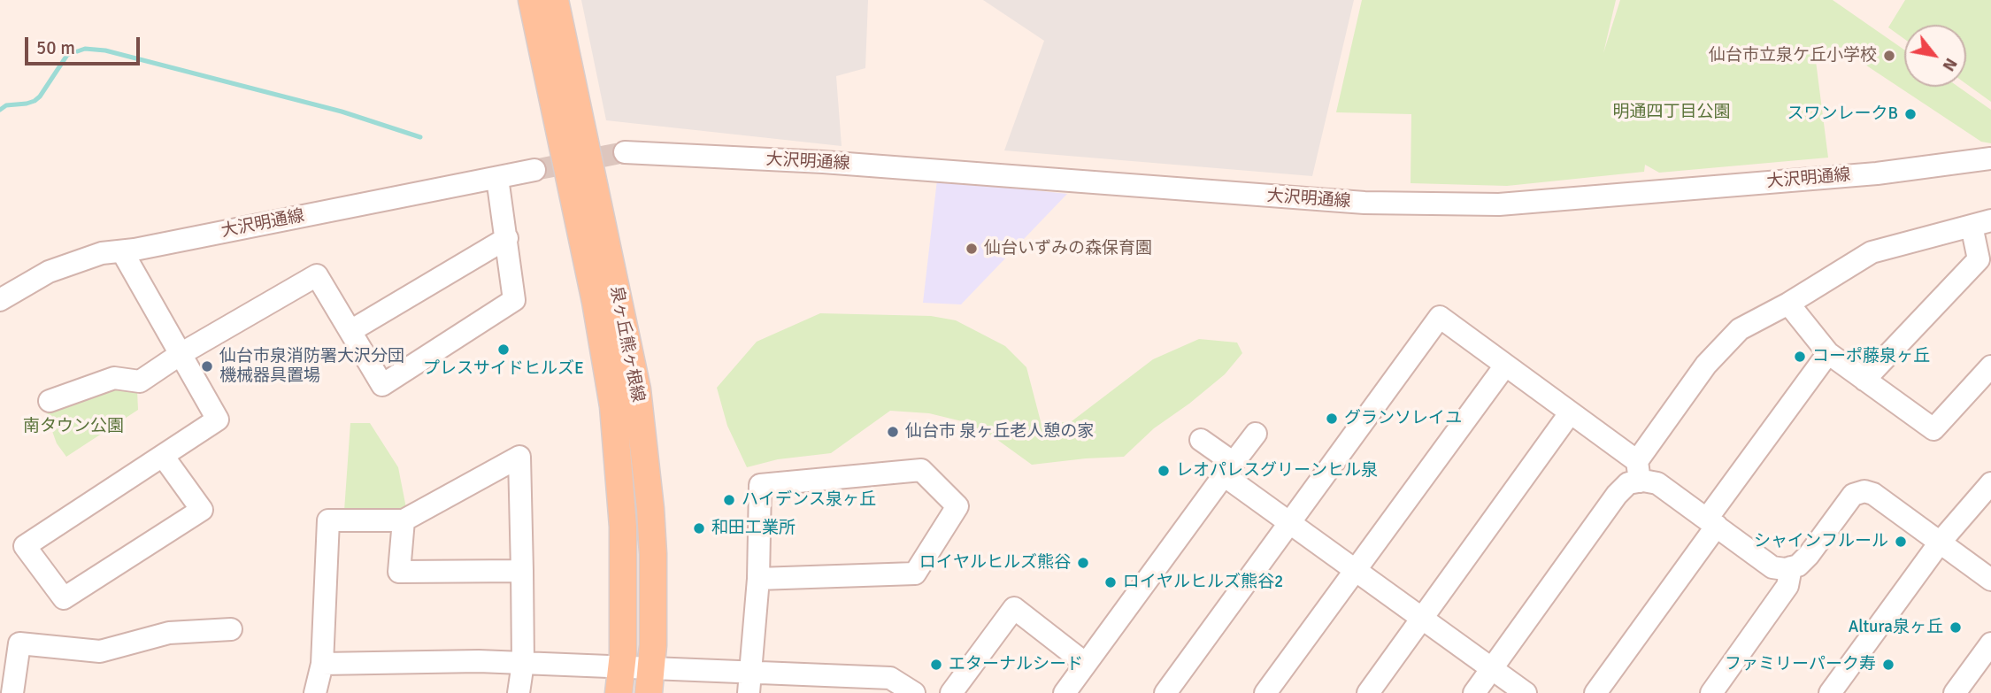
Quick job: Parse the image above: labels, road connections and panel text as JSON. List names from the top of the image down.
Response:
{
  "streets": {
    "main road": ["泉ヶ丘熊ヶ根線"],
    "street": ["大沢明通線"]
  },
  "parks": ["明通四丁目公園", "南タウン公園"],
  "places": [
    "仙台市立泉ケ丘小学校",
    "スワンレークB",
    "仙台いずみの森保育園",
    "プレスサイドヒルズE",
    "コーポ藤泉ヶ丘",
    "仙台市泉消防署大沢分団 機械器具置場",
    "グランソレイユ",
    "仙台市 泉ヶ丘老人憩の家",
    "レオパレスグリーンヒル泉",
    "ハイデンス泉ヶ丘",
    "和田工業所",
    "シャインフルール",
    "ロイヤルヒルズ熊谷",
    "ロイヤルヒルズ熊谷2",
    "Altura泉ヶ丘",
    "エターナルシード",
    "ファミリーパーク寿"
  ],
  "scale_bar": "50 m",
  "north": "bottom right"
}
